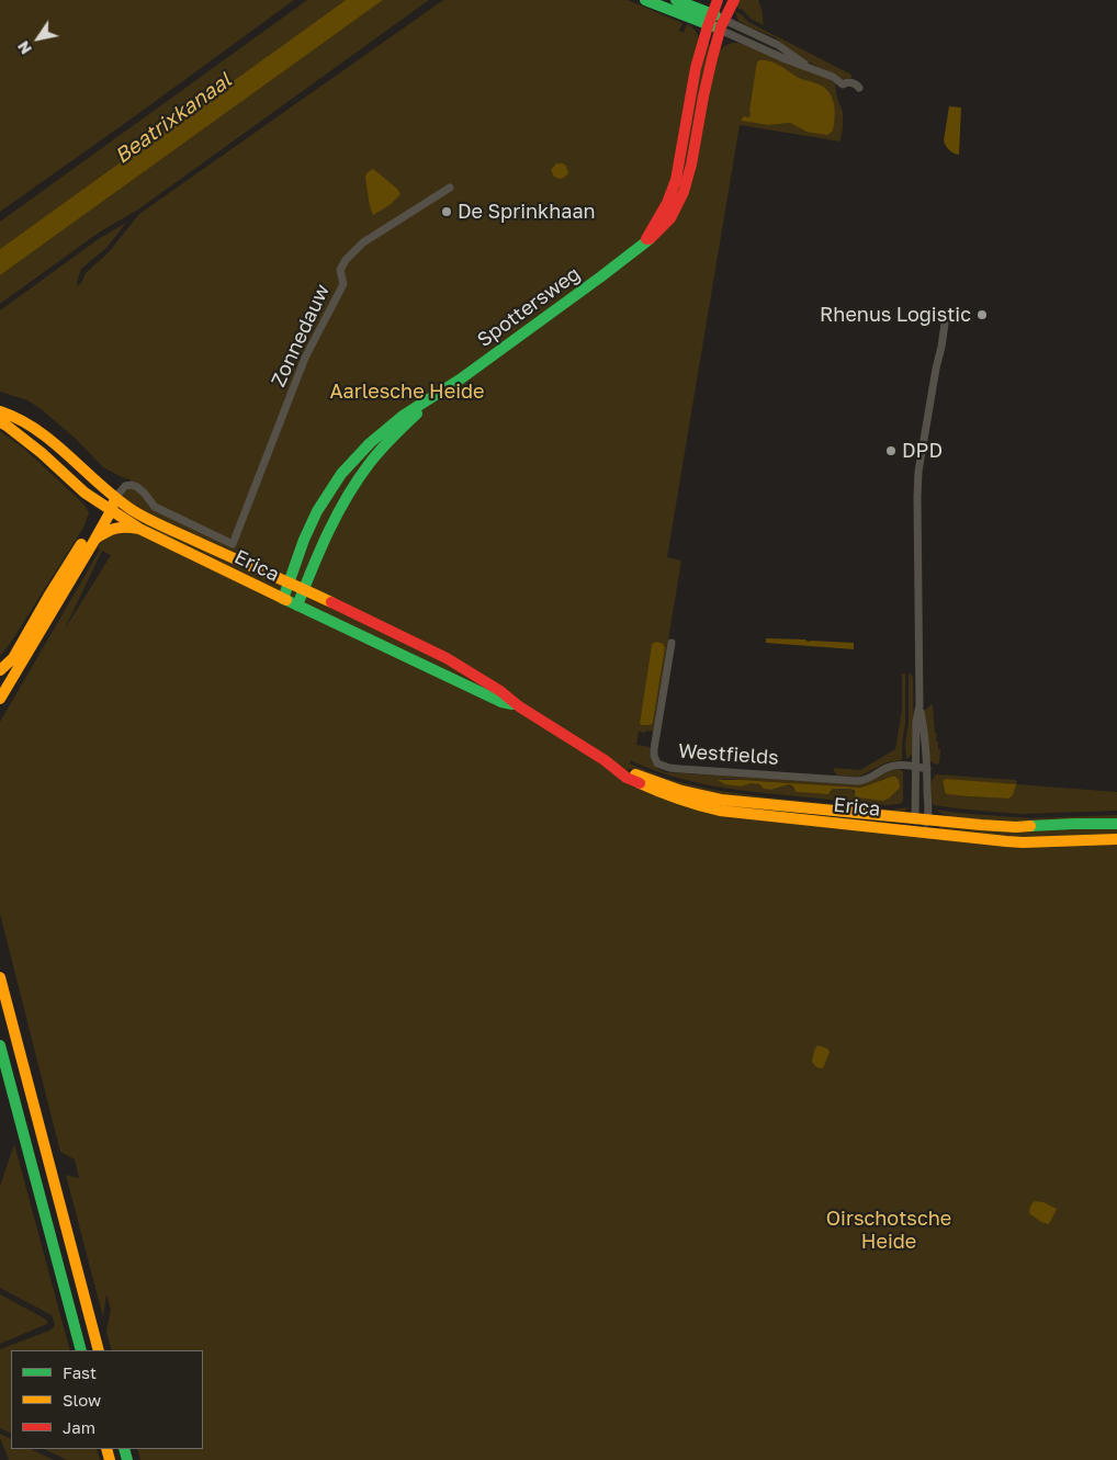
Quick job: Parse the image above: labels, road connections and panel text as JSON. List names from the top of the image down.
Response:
{
  "streets": {
    "main road": ["Spottersweg", "Erica"],
    "street": ["Zonnedauw", "Westfields"]
  },
  "crossings": [
    ["Spottersweg", "Erica"],
    ["Zonnedauw", "Erica"]
  ],
  "water": ["Beatrixkanaal"],
  "parks": ["Aarlesche Heide", "Oirschotsche Heide"],
  "places": ["De Sprinkhaan", "Rhenus Logistic", "DPD"],
  "legend": ["Fast", "Slow", "Jam"],
  "north": "bottom left"
}
